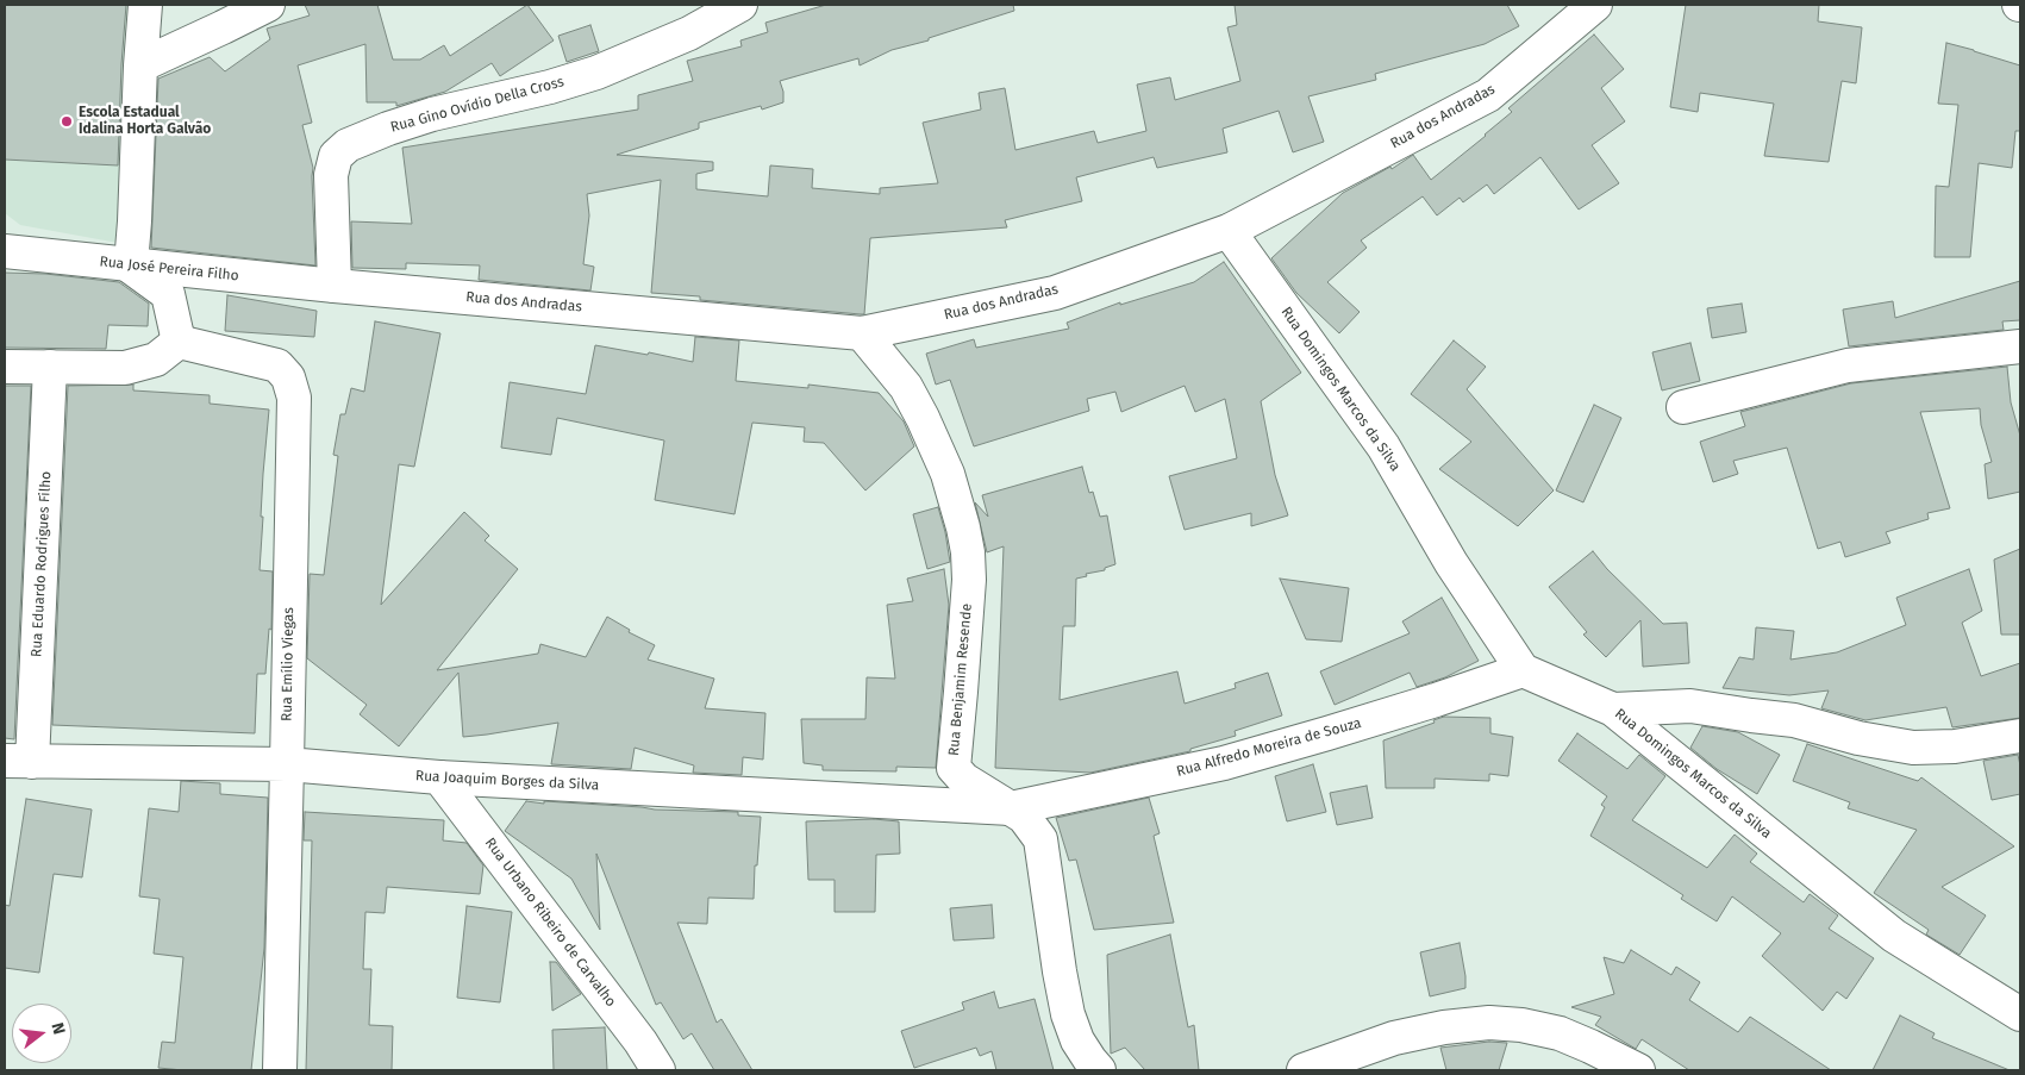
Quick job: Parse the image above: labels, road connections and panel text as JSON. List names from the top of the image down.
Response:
{
  "streets": {
    "street": [
      "Rua Gino Ovídio Della Cross",
      "Rua dos Andradas",
      "Rua José Pereira Filho",
      "Rua Domingos Marcos da Silva",
      "Rua Eduardo Rodrigues Filho",
      "Rua Emílio Viegas",
      "Rua Benjamim Resende",
      "Rua Alfredo Moreira de Souza",
      "Rua Joaquim Borges da Silva",
      "Rua Urbano Ribeiro de Carvalho"
    ]
  },
  "crossings": [
    ["Rua Gino Ovídio Della Cross", "Rua dos Andradas"],
    ["Rua Gino Ovídio Della Cross", "Rua José Pereira Filho"],
    ["Rua dos Andradas", "Rua José Pereira Filho"],
    ["Rua dos Andradas", "Rua Domingos Marcos da Silva"],
    ["Rua dos Andradas", "Rua Benjamim Resende"],
    ["Rua Domingos Marcos da Silva", "Rua Alfredo Moreira de Souza"],
    ["Rua Eduardo Rodrigues Filho", "Rua Joaquim Borges da Silva"],
    ["Rua Emílio Viegas", "Rua Joaquim Borges da Silva"],
    ["Rua Benjamim Resende", "Rua Alfredo Moreira de Souza"],
    ["Rua Benjamim Resende", "Rua Joaquim Borges da Silva"],
    ["Rua Alfredo Moreira de Souza", "Rua Joaquim Borges da Silva"],
    ["Rua Joaquim Borges da Silva", "Rua Urbano Ribeiro de Carvalho"]
  ],
  "places": ["Escola Estadual Idalina Horta Galvão"],
  "north": "right"
}
